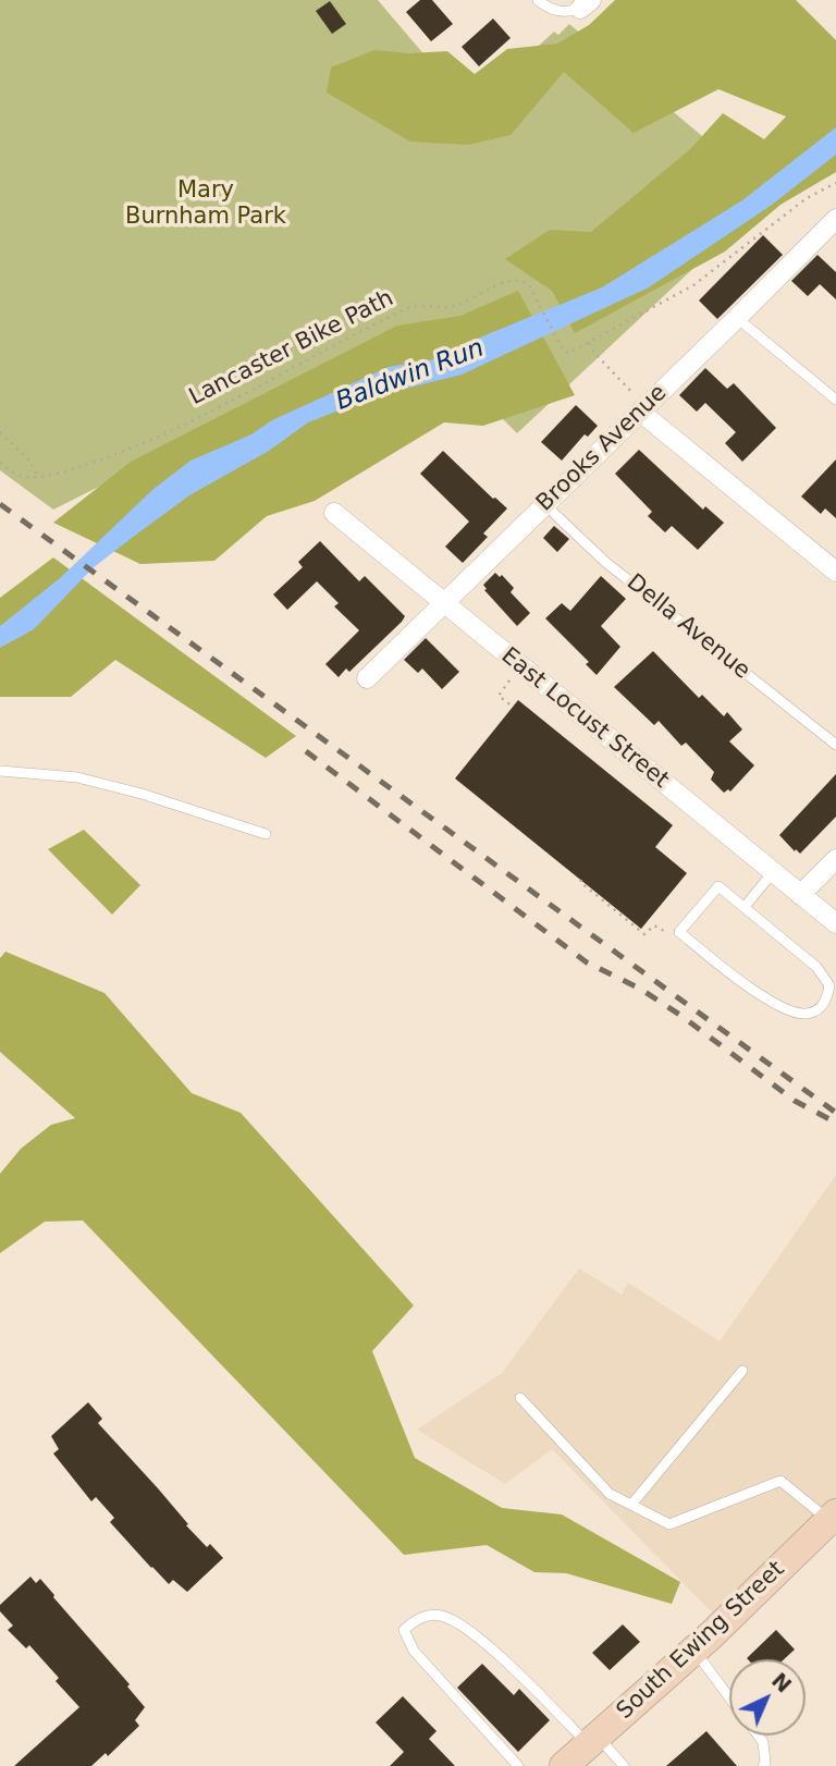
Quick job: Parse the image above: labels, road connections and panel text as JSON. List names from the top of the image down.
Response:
{
  "streets": {
    "street": ["Brooks Avenue", "East Locust Street", "South Ewing Street"],
    "lane": ["Della Avenue"],
    "path": ["Lancaster Bike Path"]
  },
  "crossings": [
    ["Brooks Avenue", "Della Avenue"],
    ["Brooks Avenue", "East Locust Street"]
  ],
  "water": ["Baldwin Run"],
  "parks": ["Mary Burnham Park"],
  "north": "top right"
}
